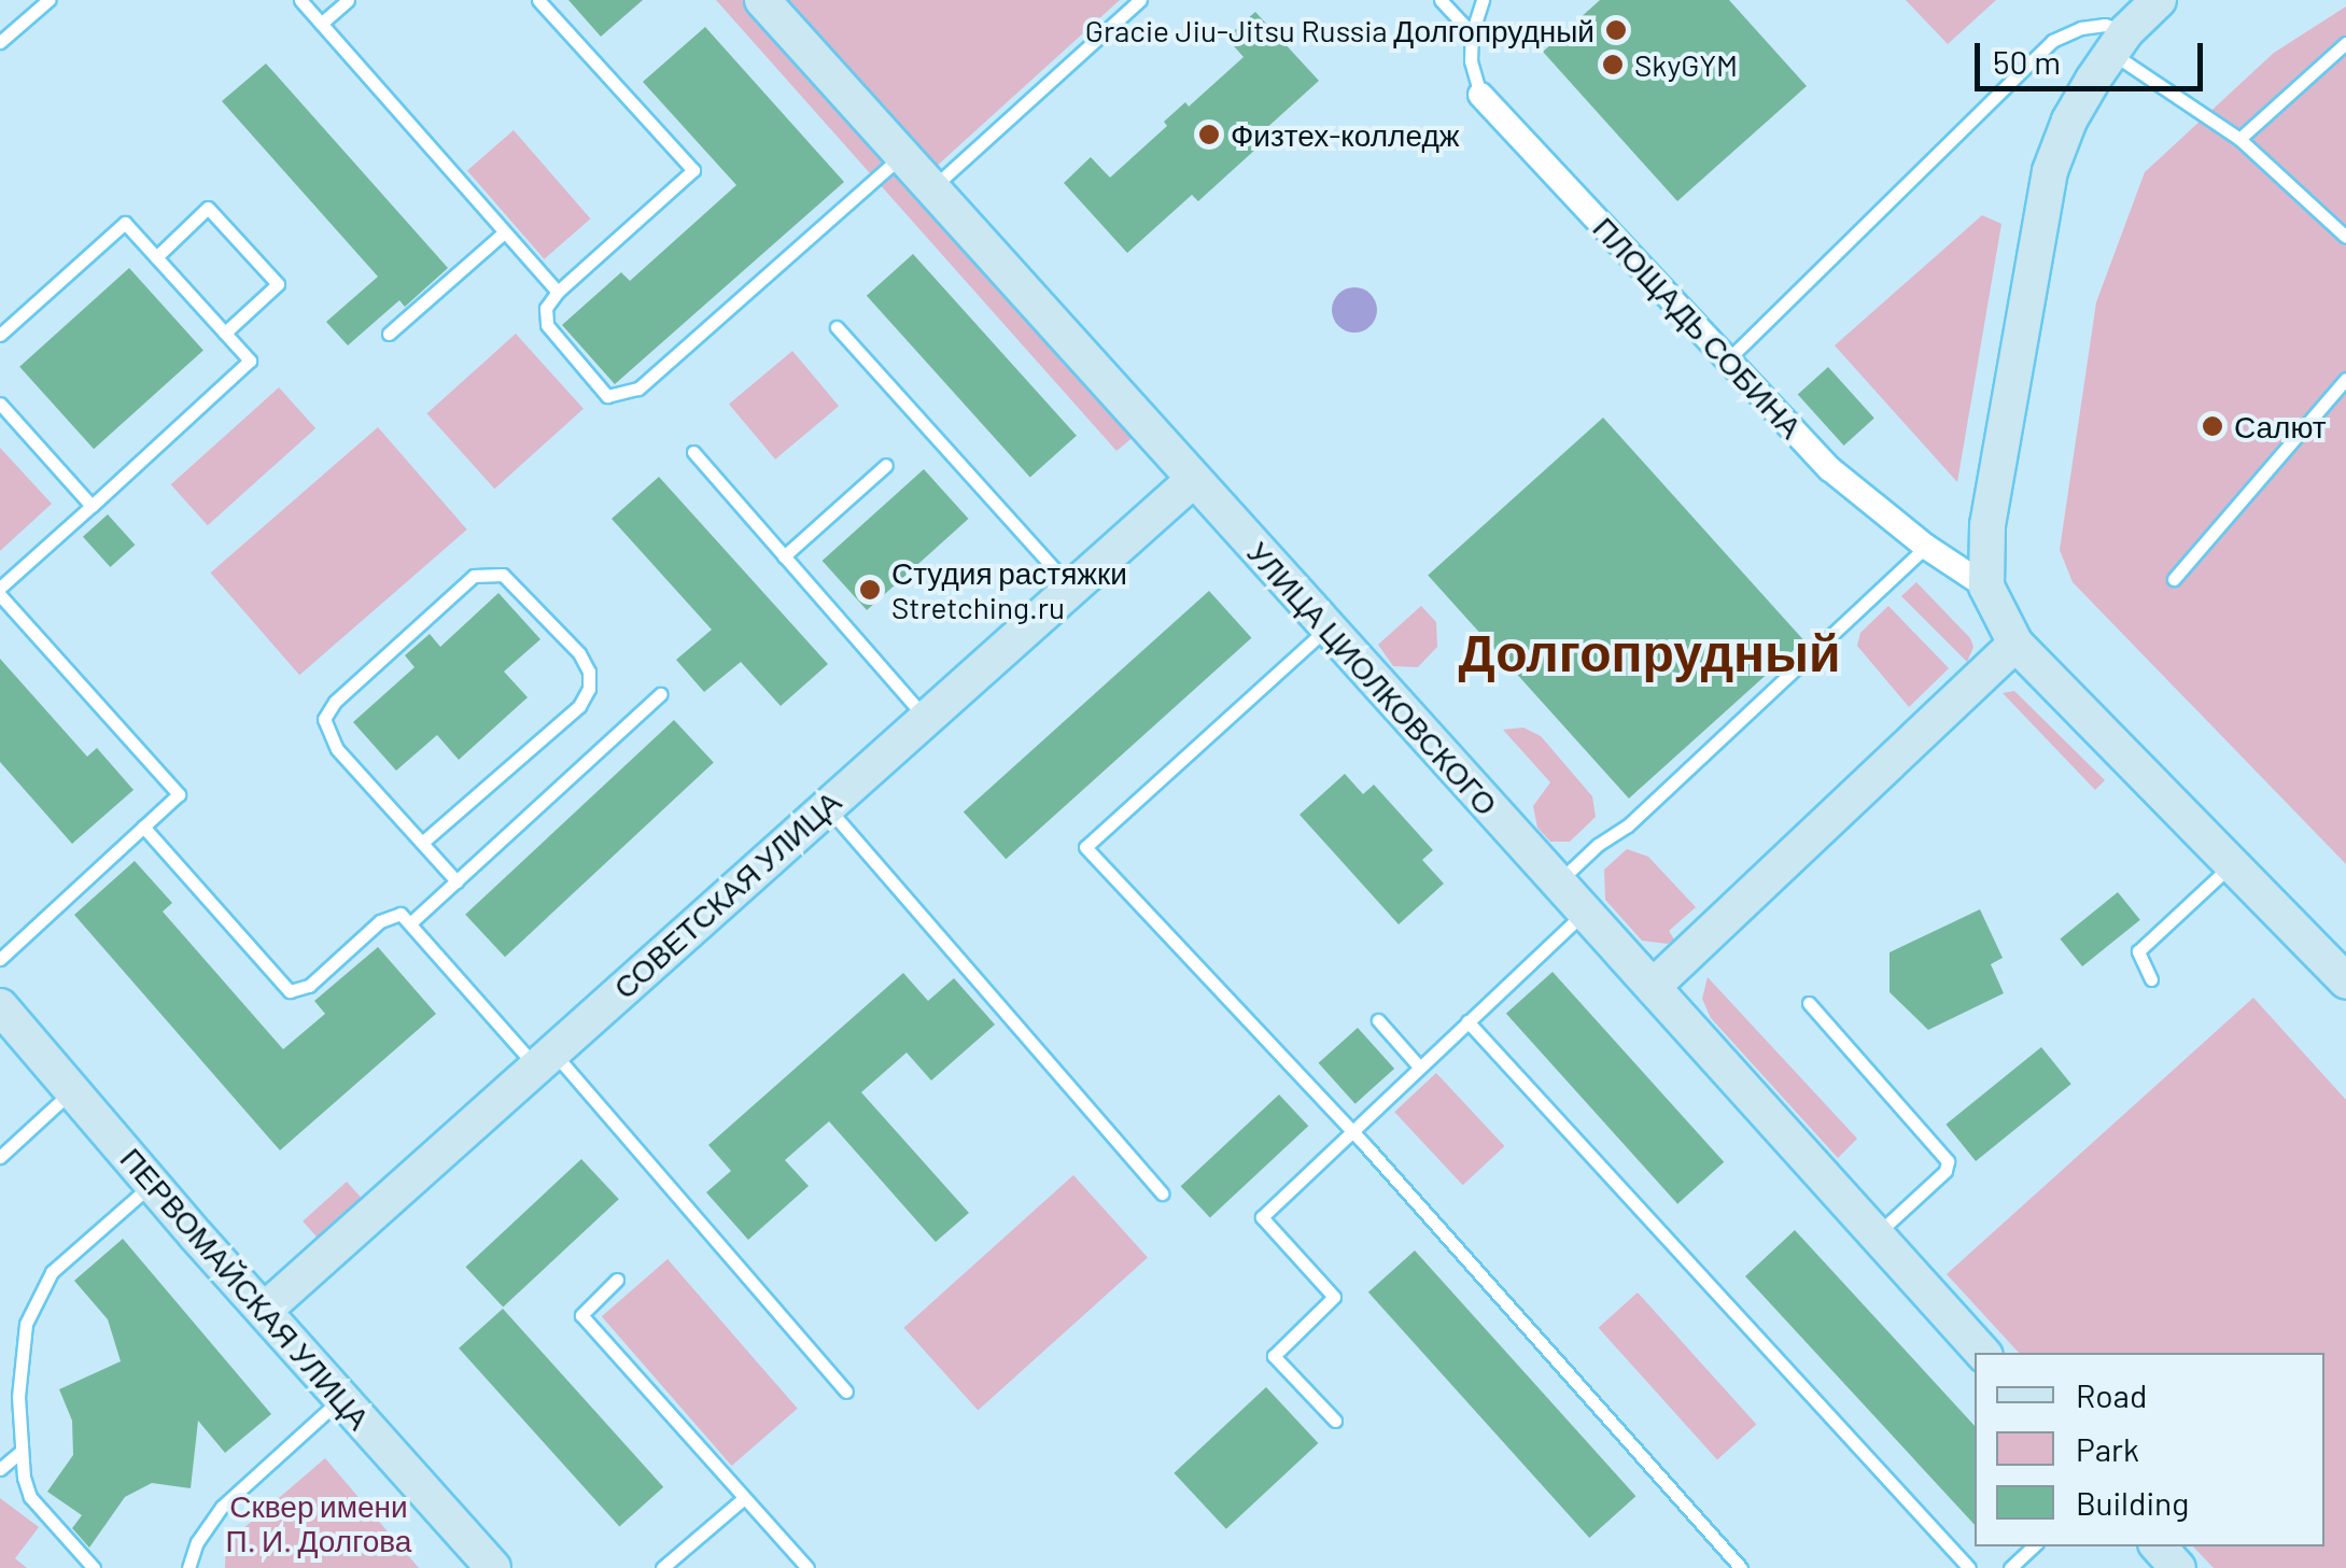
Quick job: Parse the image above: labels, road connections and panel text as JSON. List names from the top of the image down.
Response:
{
  "streets": {
    "street": [
      "ПЛОЩАДЬ СОБИНА",
      "УЛИЦА ЦИОЛКОВСКОГО",
      "СОВЕТСКАЯ УЛИЦА",
      "ПЕРВОМАЙСКАЯ УЛИЦА"
    ]
  },
  "crossings": [
    ["УЛИЦА ЦИОЛКОВСКОГО", "СОВЕТСКАЯ УЛИЦА"],
    ["СОВЕТСКАЯ УЛИЦА", "ПЕРВОМАЙСКАЯ УЛИЦА"]
  ],
  "districts": ["Долгопрудный"],
  "parks": ["Сквер имени П. И. Долгова"],
  "places": [
    "Gracie Jiu-Jitsu Russia Долгопрудный",
    "SkyGYM",
    "Физтех-колледж",
    "Салют",
    "Студия растяжки Stretching.ru"
  ],
  "legend": ["Road", "Park", "Building"],
  "scale_bar": "50 m"
}
